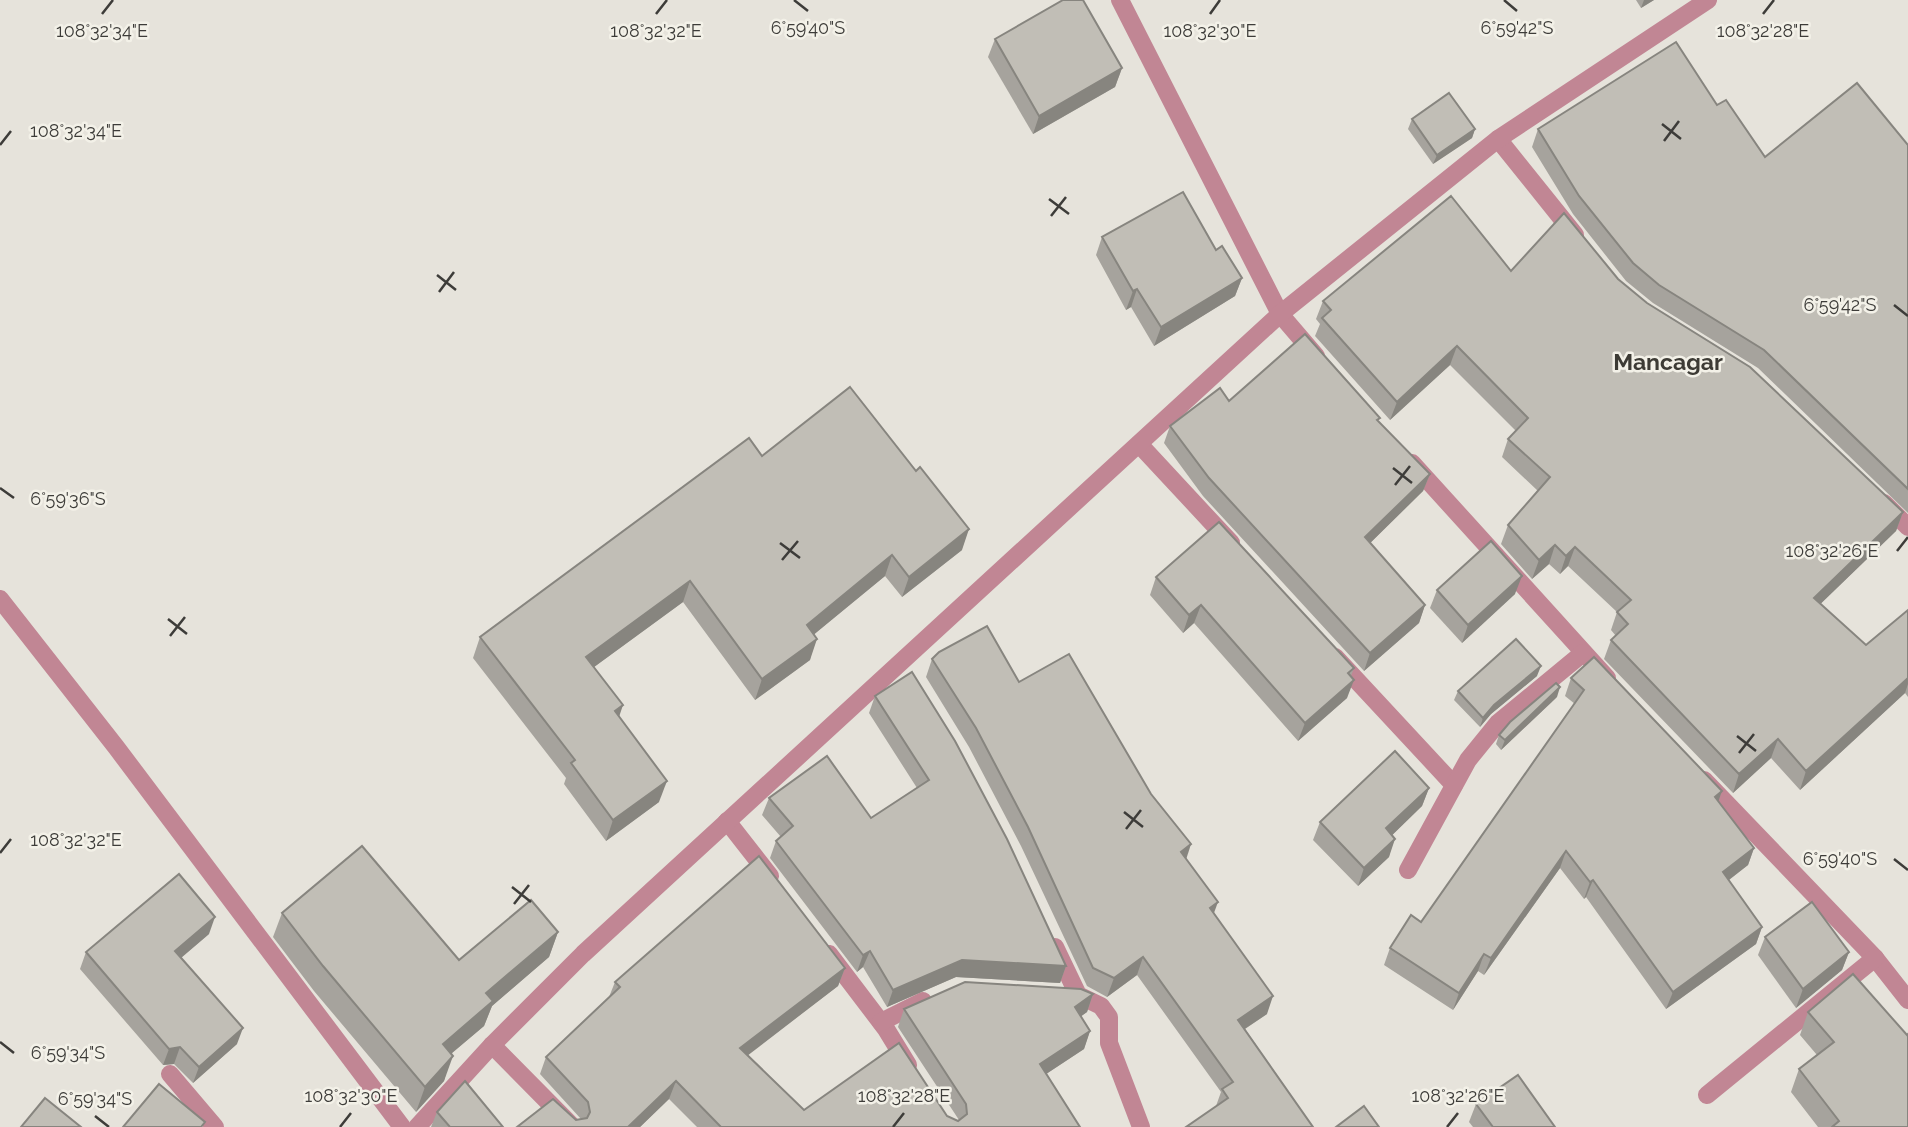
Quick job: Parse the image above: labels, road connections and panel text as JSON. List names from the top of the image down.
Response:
{
  "districts": ["Mancagar"],
  "coordinates": [
    "6°59'42\"S",
    "6°59'40\"S",
    "108°32'34\"E",
    "108°32'32\"E",
    "108°32'30\"E",
    "108°32'28\"E",
    "6°59'36\"S",
    "108°32'26\"E",
    "6°59'34\"S"
  ]
}
